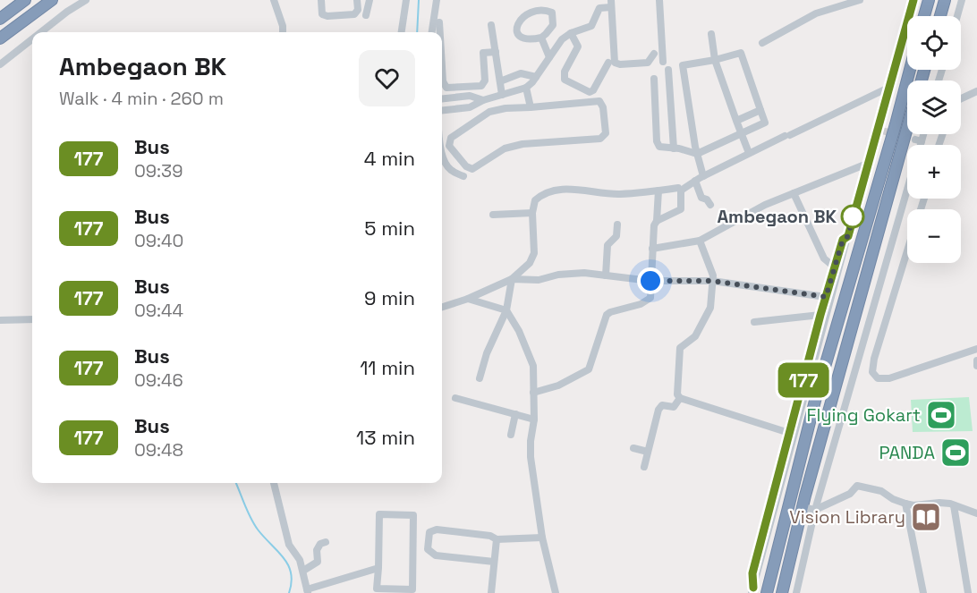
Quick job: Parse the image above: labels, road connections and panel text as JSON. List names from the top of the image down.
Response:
{
  "places": {
    "other": ["Ambegaon BK"],
    "sports": ["Flying Gokart", "PANDA"],
    "library": ["Vision Library"]
  },
  "lines": ["bus line 177"],
  "page": {
    "on_map": "177",
    "map_buttons": ["+", "−"],
    "heading": ["Ambegaon BK", "Walk · 4 min · 260 m"],
    "list": [
      {
        "mark": "177",
        "name": "Bus",
        "note": "09:39",
        "value": "4 min"
      },
      {
        "mark": "177",
        "name": "Bus",
        "note": "09:40",
        "value": "5 min"
      },
      {
        "mark": "177",
        "name": "Bus",
        "note": "09:44",
        "value": "9 min"
      },
      {
        "mark": "177",
        "name": "Bus",
        "note": "09:46",
        "value": "11 min"
      },
      {
        "mark": "177",
        "name": "Bus",
        "note": "09:48",
        "value": "13 min"
      }
    ]
  }
}
